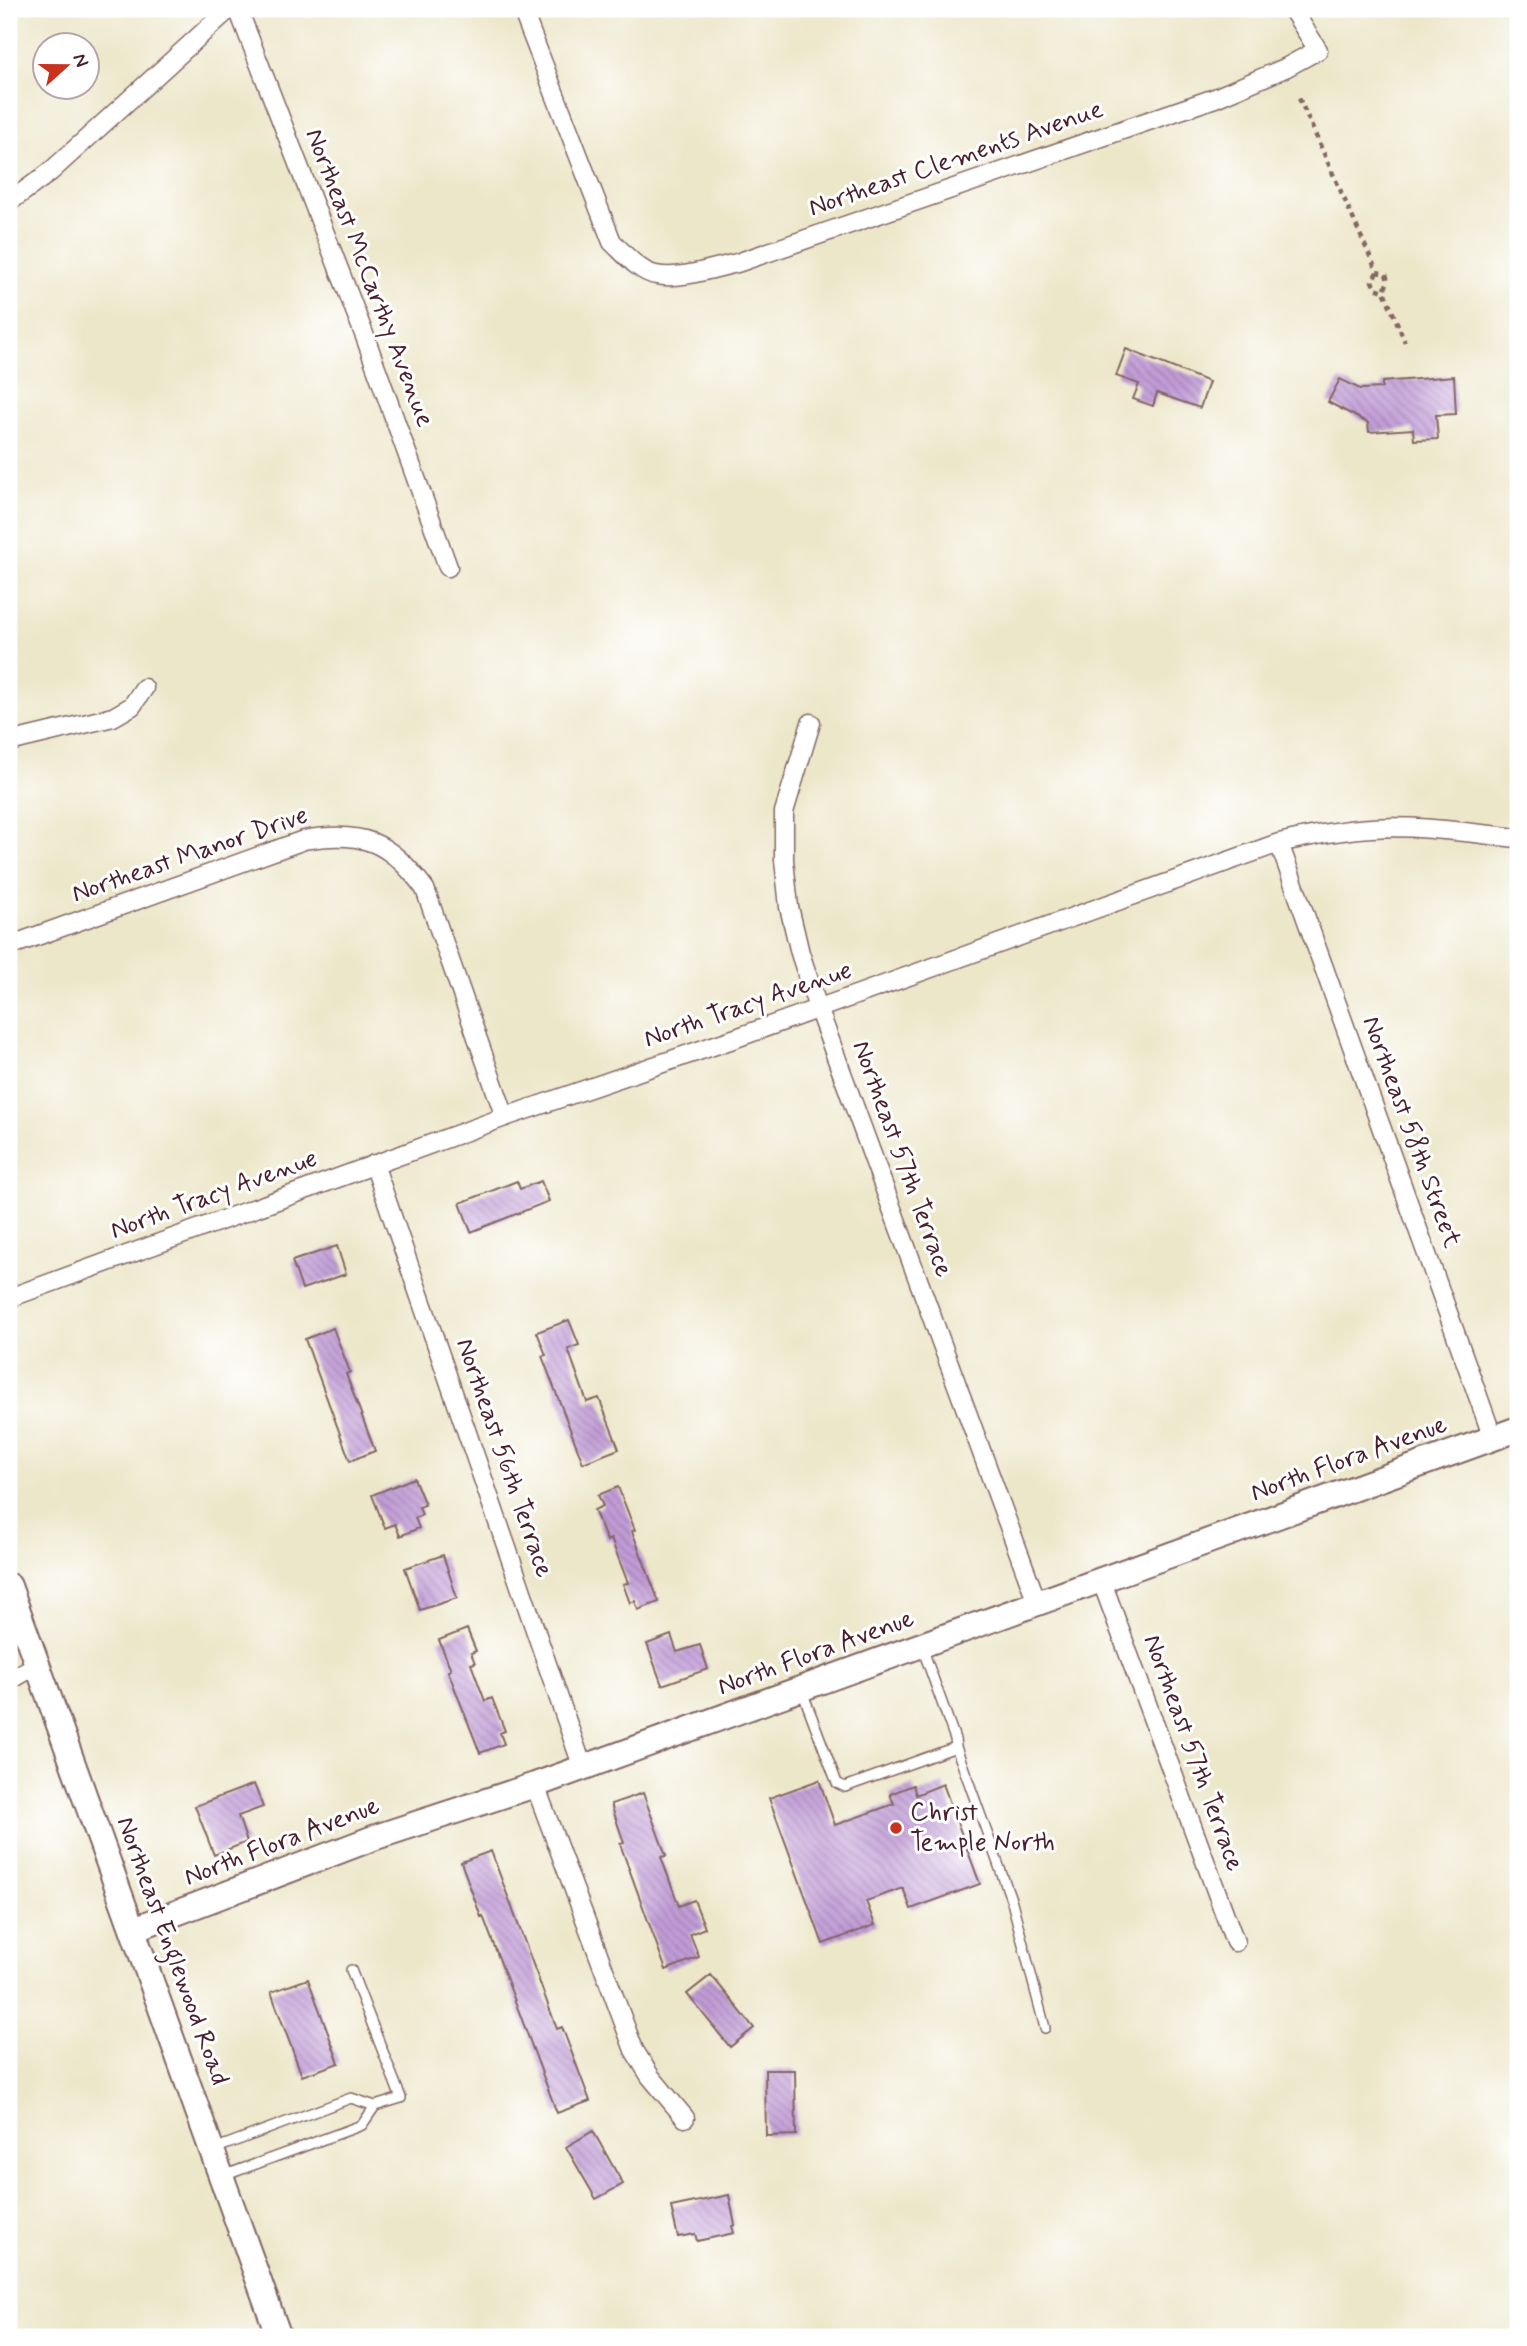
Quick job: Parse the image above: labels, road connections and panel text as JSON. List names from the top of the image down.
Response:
{
  "streets": {
    "street": [
      "Northeast Clements Avenue",
      "Northeast McCarthy Avenue",
      "Northeast Manor Drive",
      "North Tracy Avenue",
      "Northeast 58th Street",
      "Northeast 57th Terrace",
      "Northeast 56th Terrace",
      "North Flora Avenue",
      "Northeast Englewood Road"
    ]
  },
  "crossings": [
    ["Northeast Manor Drive", "North Tracy Avenue"],
    ["North Tracy Avenue", "Northeast 58th Street"],
    ["North Tracy Avenue", "Northeast 57th Terrace"],
    ["North Tracy Avenue", "Northeast 56th Terrace"],
    ["Northeast 58th Street", "North Flora Avenue"],
    ["Northeast 57th Terrace", "North Flora Avenue"],
    ["Northeast 56th Terrace", "North Flora Avenue"],
    ["North Flora Avenue", "Northeast Englewood Road"]
  ],
  "places": ["Christ Temple North"],
  "north": "right"
}
